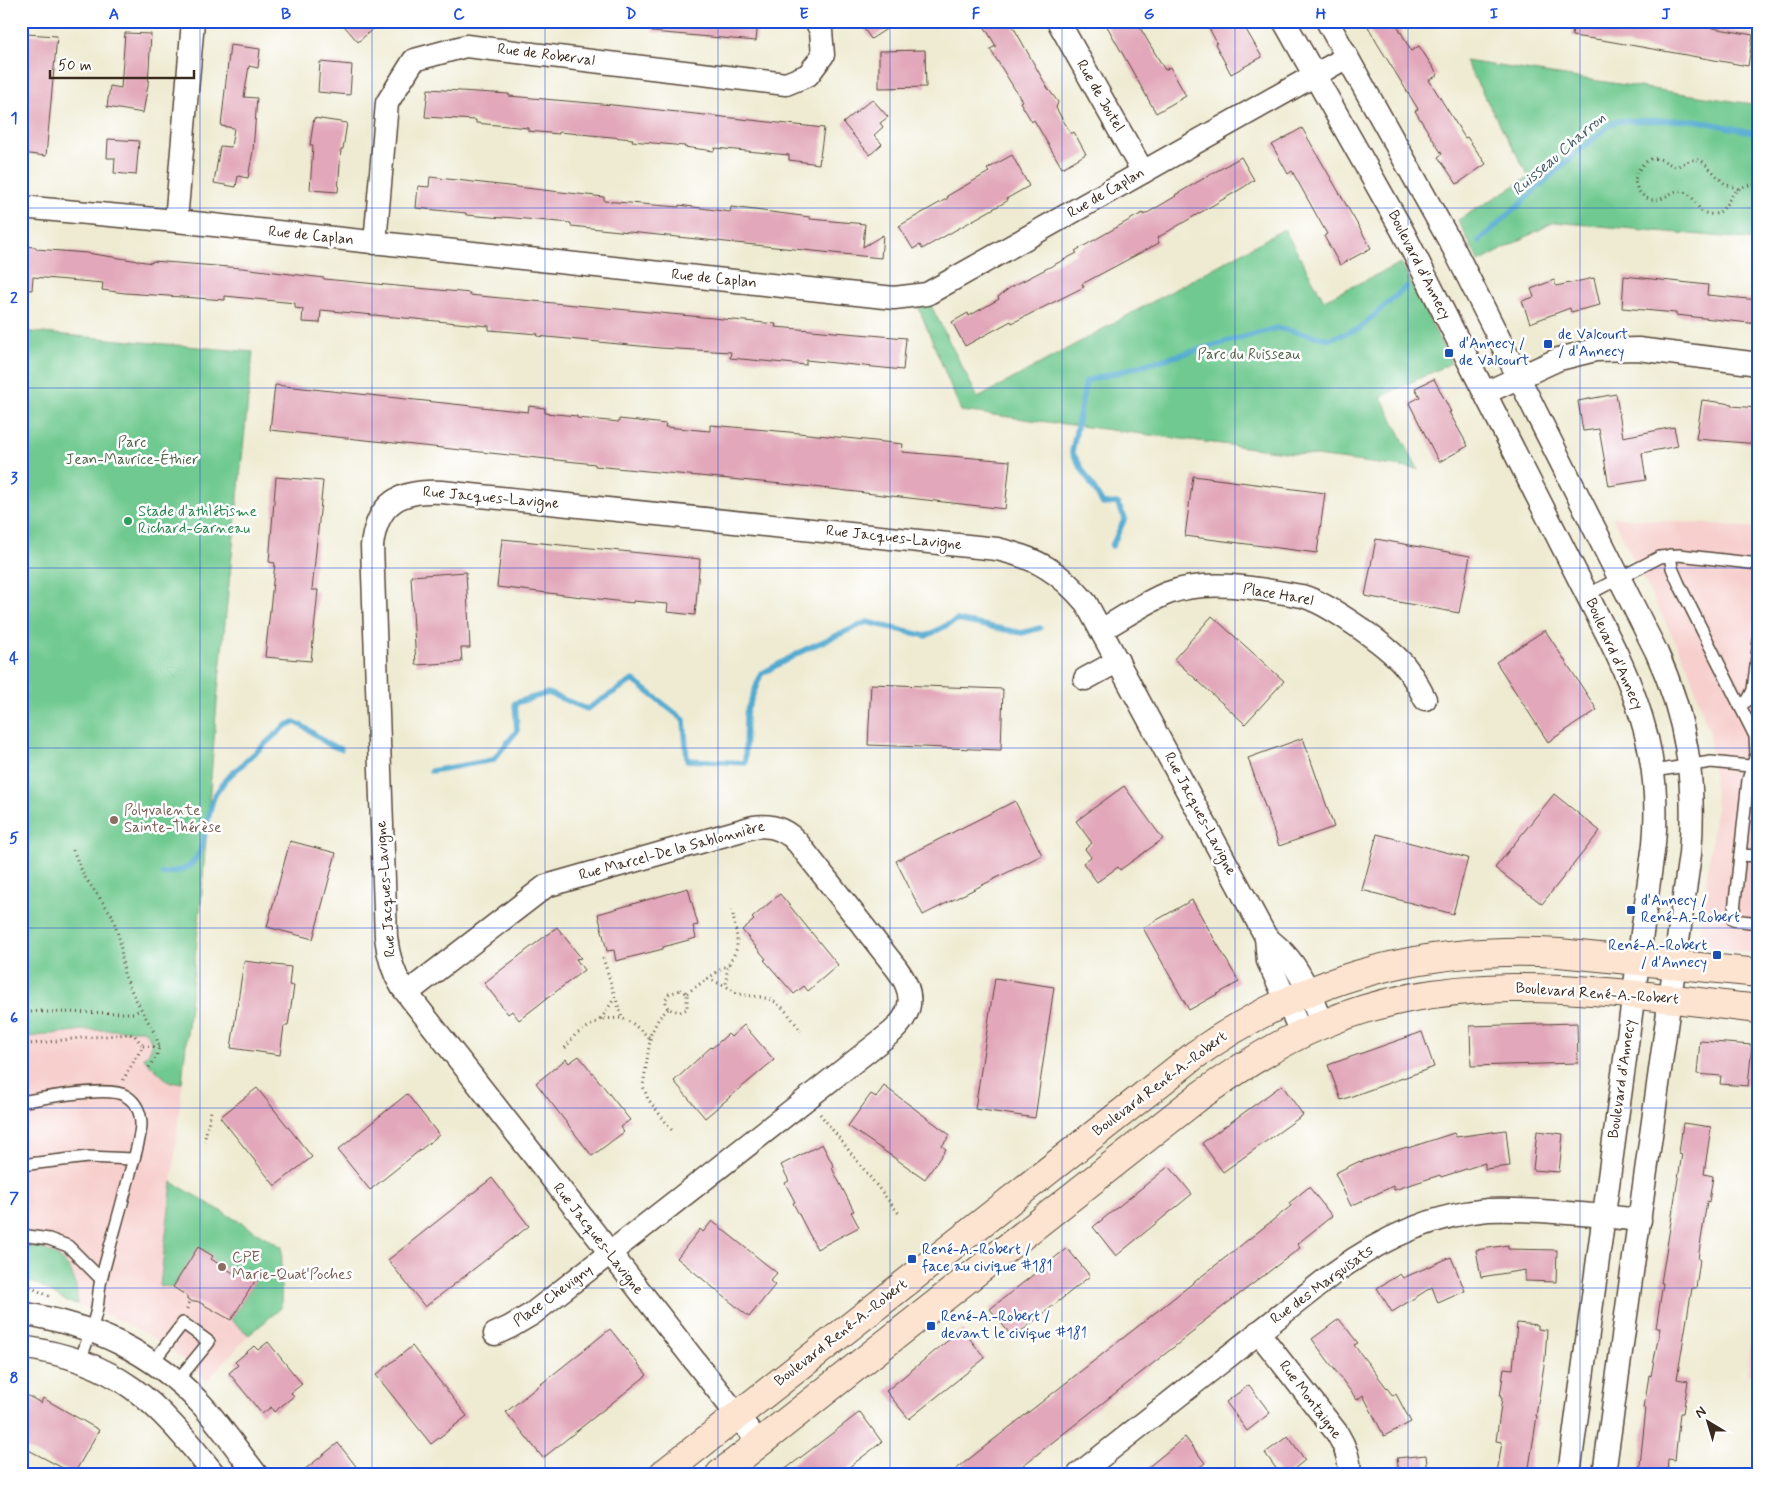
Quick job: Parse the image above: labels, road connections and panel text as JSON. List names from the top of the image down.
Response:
{
  "streets": {
    "street": [
      "Rue de Roberval",
      "Rue de Joutel",
      "Rue de Caplan",
      "Boulevard d'Annecy",
      "Rue Jacques-Lavigne",
      "Place Harel",
      "Rue Marcel-De la Sablonnière",
      "Boulevard René-A.-Robert",
      "Rue des Marquisats",
      "Place Chevigny",
      "Rue Montaigne"
    ]
  },
  "crossings": [
    ["Rue de Roberval", "Rue de Caplan"],
    ["Rue de Joutel", "Rue de Caplan"],
    ["Rue de Caplan", "Boulevard d'Annecy"],
    ["Boulevard d'Annecy", "Boulevard René-A.-Robert"],
    ["Boulevard d'Annecy", "Rue des Marquisats"],
    ["Rue Jacques-Lavigne", "Place Harel"],
    ["Rue Jacques-Lavigne", "Rue Marcel-De la Sablonnière"],
    ["Rue Jacques-Lavigne", "Boulevard René-A.-Robert"],
    ["Rue Jacques-Lavigne", "Place Chevigny"],
    ["Rue Marcel-De la Sablonnière", "Place Chevigny"],
    ["Rue des Marquisats", "Rue Montaigne"]
  ],
  "water": ["Ruisseau Charron"],
  "parks": ["Parc du Ruisseau", "Parc Jean-Maurice-Éthier"],
  "places": {
    "transit": [
      "de Valcourt / d'Annecy",
      "d'Annecy / de Valcourt",
      "d'Annecy / René-A.-Robert",
      "René-A.-Robert / d'Annecy",
      "René-A.-Robert / face au civique #181",
      "René-A.-Robert / devant le civique #181"
    ],
    "other": ["Stade d'athlétisme Richard-Garneau", "Polyvalente Sainte-Thérèse", "CPE Marie-Quat'Poches"]
  },
  "scale_bar": "50 m",
  "north": "top left",
  "grid": {
    "columns": [
      "A",
      "B",
      "C",
      "D",
      "E",
      "F",
      "G",
      "H",
      "I",
      "J"
    ],
    "rows": [
      "1",
      "2",
      "3",
      "4",
      "5",
      "6",
      "7",
      "8"
    ]
  }
}
